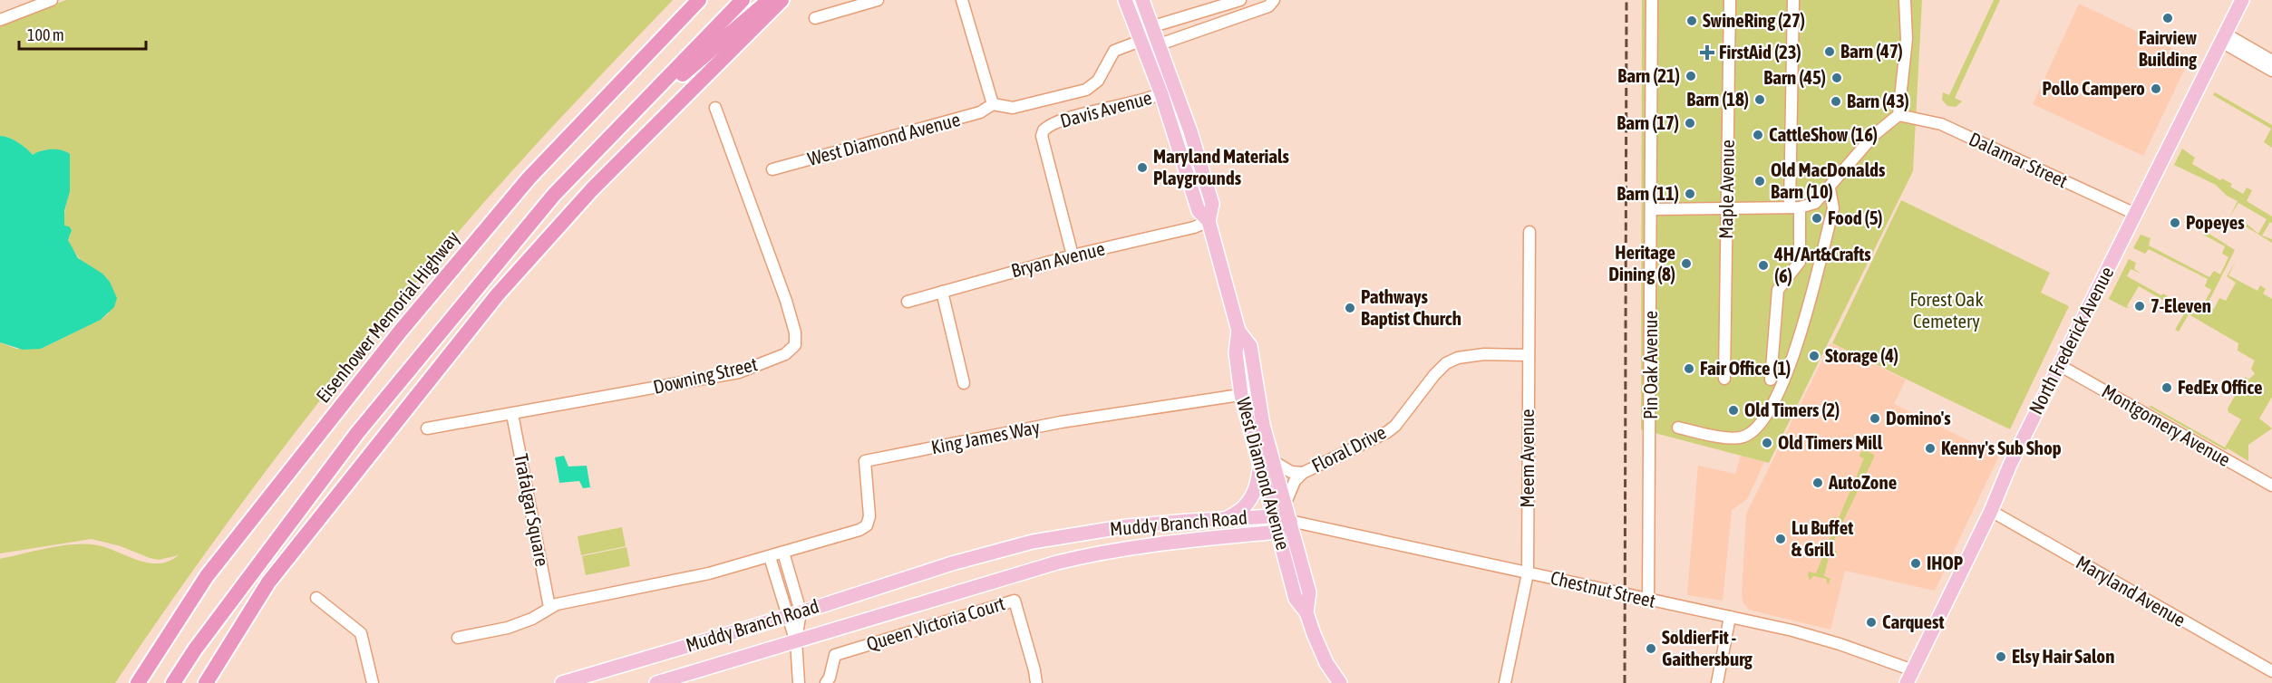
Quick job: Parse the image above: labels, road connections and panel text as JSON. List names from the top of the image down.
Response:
{
  "streets": {
    "highway": ["Eisenhower Memorial Highway"],
    "main road": ["West Diamond Avenue", "North Frederick Avenue", "Muddy Branch Road"],
    "street": [
      "Davis Avenue",
      "Dalamar Street",
      "Maple Avenue",
      "Bryan Avenue",
      "Pin Oak Avenue",
      "Downing Street",
      "Montgomery Avenue",
      "King James Way",
      "Floral Drive",
      "Meem Avenue",
      "Trafalgar Square",
      "Chestnut Street",
      "Maryland Avenue",
      "Queen Victoria Court"
    ]
  },
  "crossings": [
    ["Davis Avenue", "West Diamond Avenue"],
    ["Davis Avenue", "Bryan Avenue"],
    ["West Diamond Avenue", "Bryan Avenue"],
    ["West Diamond Avenue", "King James Way"],
    ["West Diamond Avenue", "Floral Drive"],
    ["West Diamond Avenue", "Muddy Branch Road"],
    ["West Diamond Avenue", "Chestnut Street"],
    ["Dalamar Street", "North Frederick Avenue"],
    ["North Frederick Avenue", "Montgomery Avenue"],
    ["North Frederick Avenue", "Chestnut Street"],
    ["North Frederick Avenue", "Maryland Avenue"],
    ["Pin Oak Avenue", "Chestnut Street"],
    ["Downing Street", "Trafalgar Square"],
    ["King James Way", "Trafalgar Square"],
    ["Floral Drive", "Meem Avenue"],
    ["Meem Avenue", "Chestnut Street"],
    ["Muddy Branch Road", "Chestnut Street"]
  ],
  "parks": ["Forest Oak Cemetery"],
  "places": {
    "other": [
      "Fairview Building",
      "SwineRing (27)",
      "Barn (47)",
      "Barn (21)",
      "Barn (45)",
      "Pollo Campero",
      "Barn (18)",
      "Barn (43)",
      "Barn (17)",
      "CattleShow (16)",
      "Maryland Materials Playgrounds",
      "Old MacDonalds Barn (10)",
      "Barn (11)",
      "Food (5)",
      "Popeyes",
      "Heritage Dining (8)",
      "4H/Art&Crafts (6)",
      "7-Eleven",
      "Pathways Baptist Church",
      "Storage (4)",
      "Fair Office (1)",
      "FedEx Office",
      "Old Timers (2)",
      "Domino's",
      "Old Timers Mill",
      "Kenny's Sub Shop",
      "AutoZone",
      "Lu Buffet & Grill",
      "IHOP",
      "Carquest",
      "SoldierFit - Gaithersburg",
      "Elsy Hair Salon"
    ],
    "health": ["FirstAid (23)"]
  },
  "scale_bar": "100 m"
}
